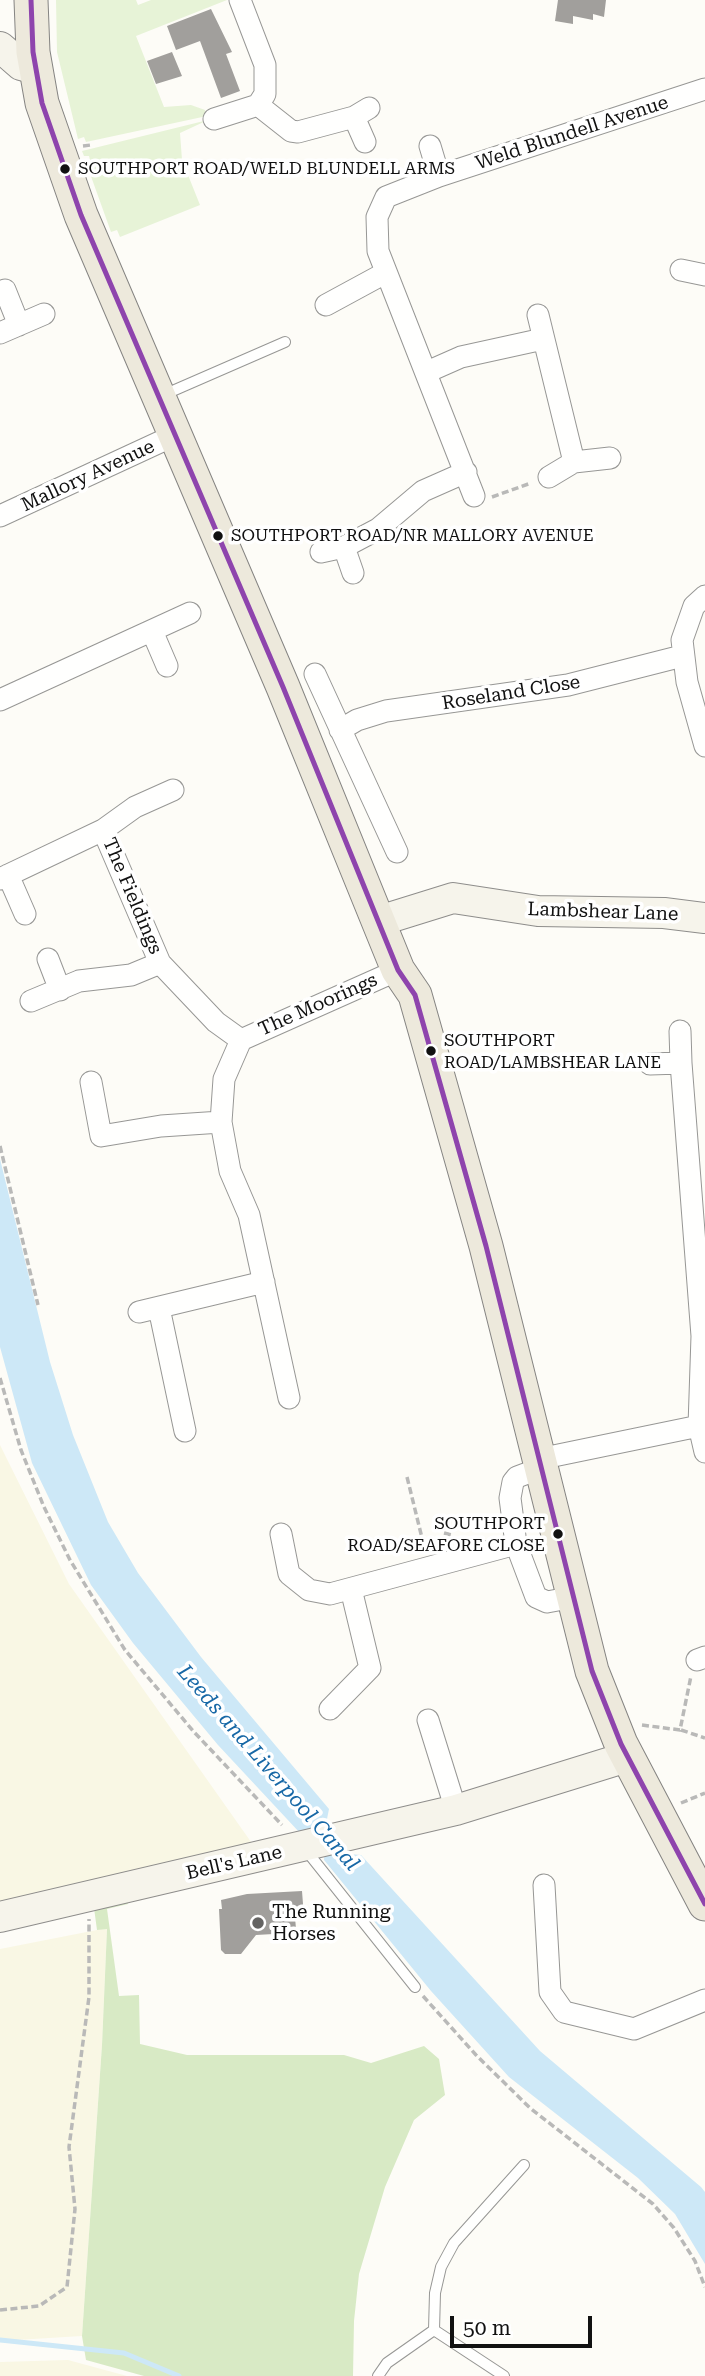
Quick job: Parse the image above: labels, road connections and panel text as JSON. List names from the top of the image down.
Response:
{
  "streets": {
    "street": [
      "Weld Blundell Avenue",
      "Mallory Avenue",
      "Roseland Close",
      "The Fieldings",
      "Lambshear Lane",
      "The Moorings",
      "Bell's Lane"
    ]
  },
  "crossings": [
    ["The Fieldings", "The Moorings"]
  ],
  "water": ["Leeds and Liverpool Canal"],
  "places": [
    "SOUTHPORT ROAD/WELD BLUNDELL ARMS",
    "SOUTHPORT ROAD/NR MALLORY AVENUE",
    "SOUTHPORT ROAD/LAMBSHEAR LANE",
    "SOUTHPORT ROAD/SEAFORE CLOSE",
    "The Running Horses"
  ],
  "scale_bar": "50 m"
}
